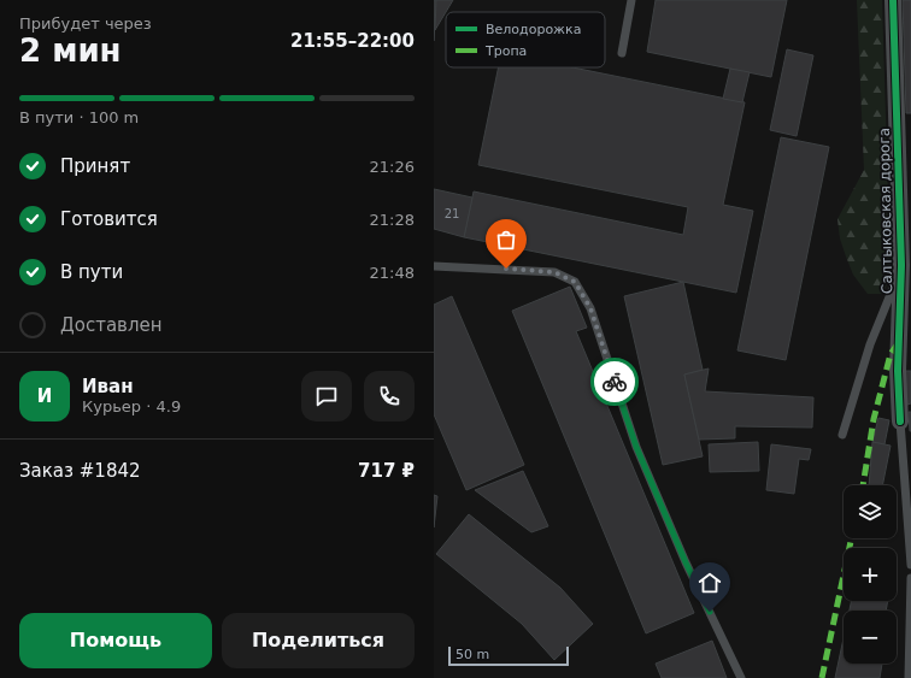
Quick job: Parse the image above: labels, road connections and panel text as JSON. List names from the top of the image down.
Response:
{
  "streets": {
    "street": ["Салтыковская дорога"]
  },
  "house_numbers": ["21"],
  "legend": ["Велодорожка", "Тропа"],
  "scale_bar": "50 m",
  "page": {
    "heading": ["2 мин", "Прибудет через", "21:55–22:00"],
    "panel": [
      "Иван",
      "Курьер · 4.9",
      "Заказ #1842",
      "717 ₽"
    ],
    "bar": "В пути · 100 m",
    "list": [
      ["Принят", "21:26"],
      ["Готовится", "21:28"],
      ["В пути", "21:48"],
      "Доставлен"
    ],
    "round": "И",
    "map_buttons": ["+", "−"],
    "buttons": ["Помощь", "Поделиться"],
    "scale": "50 m"
  }
}
